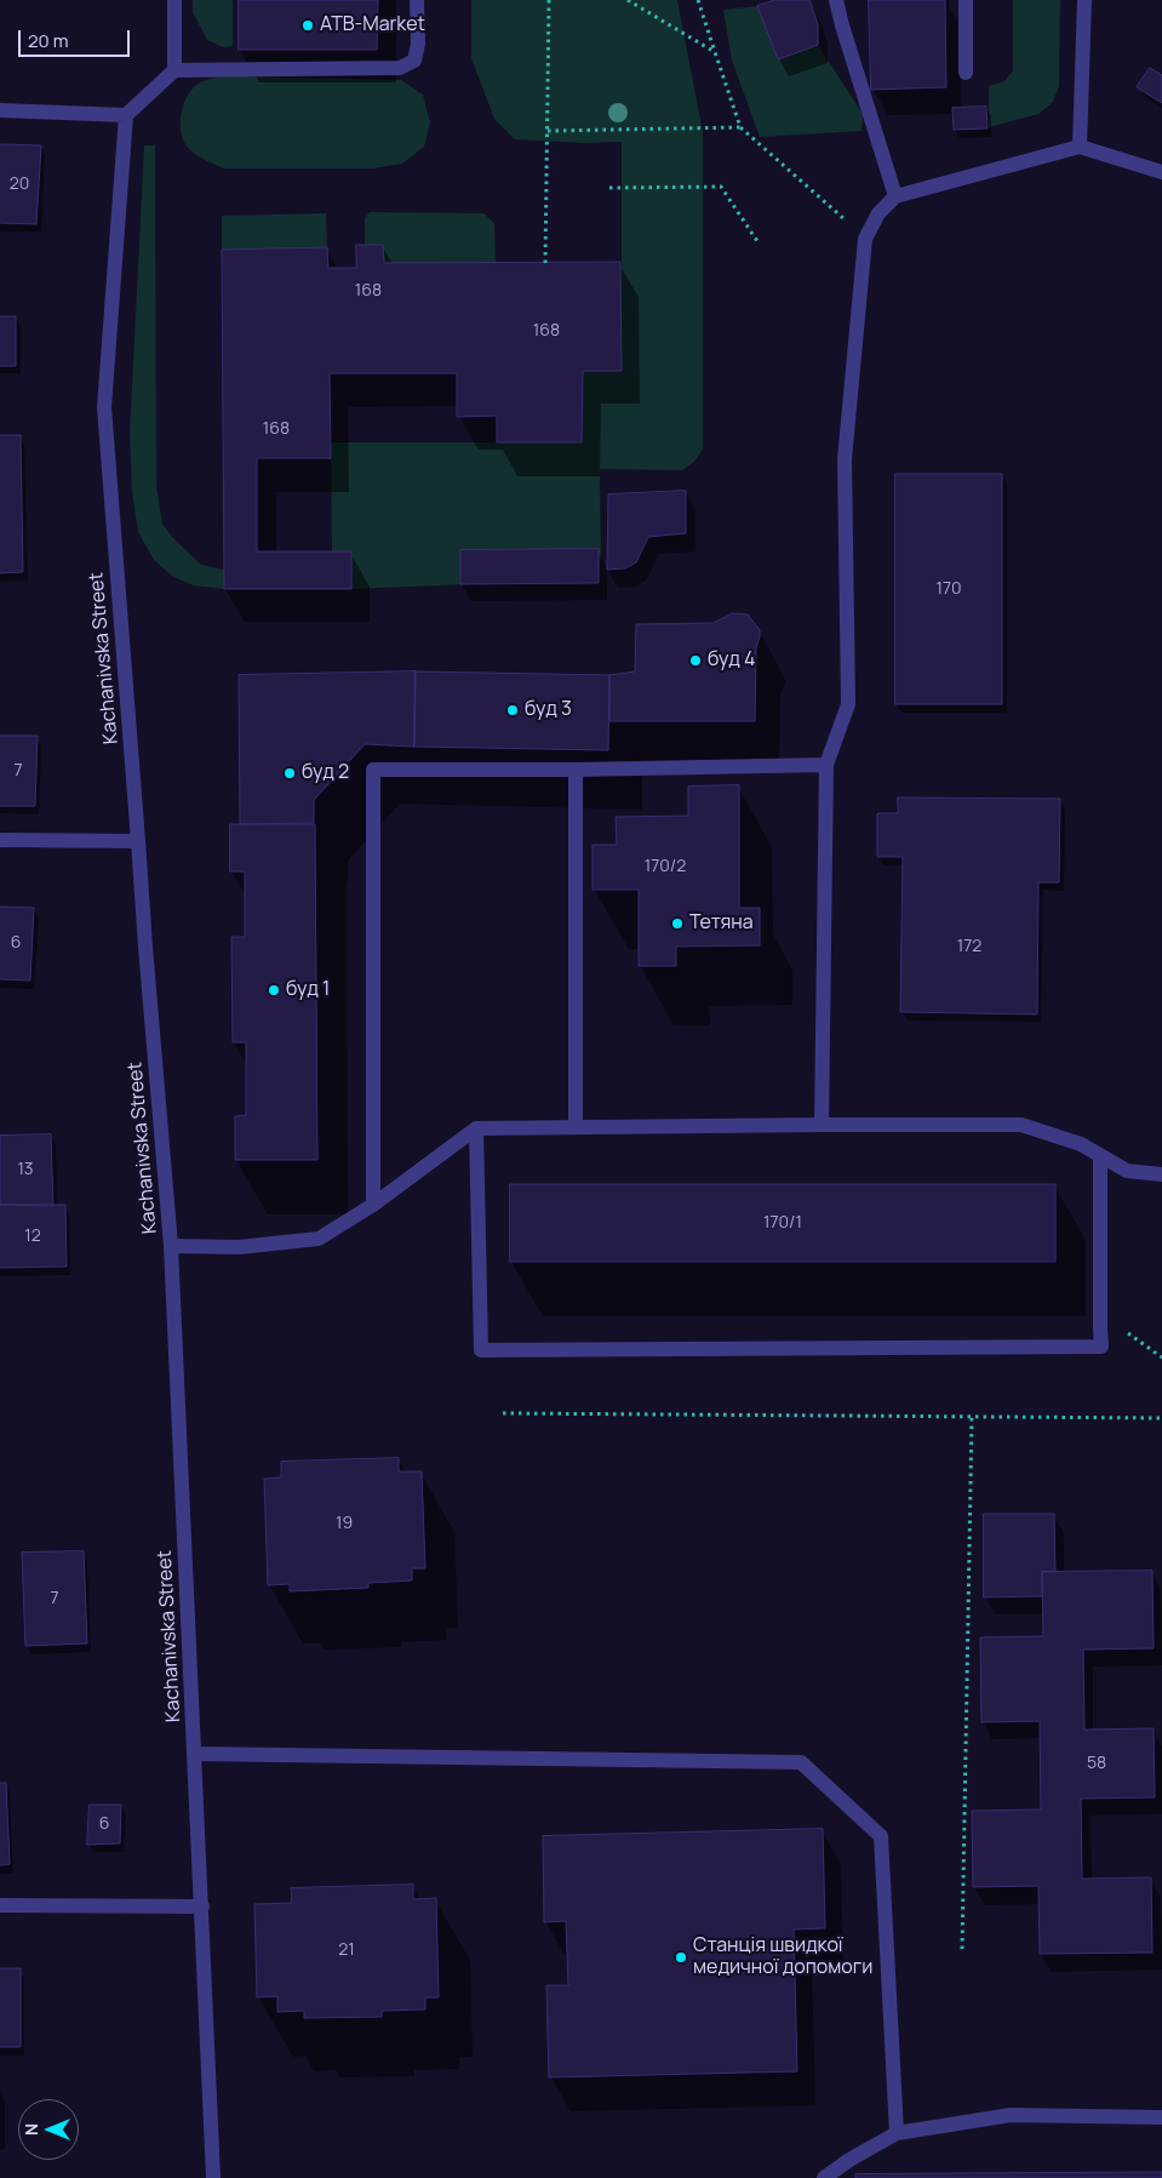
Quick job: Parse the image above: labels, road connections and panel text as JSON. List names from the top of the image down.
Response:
{
  "streets": {
    "street": ["Kachanivska Street"]
  },
  "places": [
    "ATB-Market",
    "буд 4",
    "буд 3",
    "буд 2",
    "Тетяна",
    "буд 1",
    "Станція швидкої медичної допомоги"
  ],
  "house_numbers": [
    "20",
    "168",
    "168",
    "168",
    "170",
    "7",
    "170/2",
    "6",
    "172",
    "13",
    "170/1",
    "12",
    "19",
    "7",
    "58",
    "6",
    "21"
  ],
  "scale_bar": "20 m",
  "north": "left"
}
